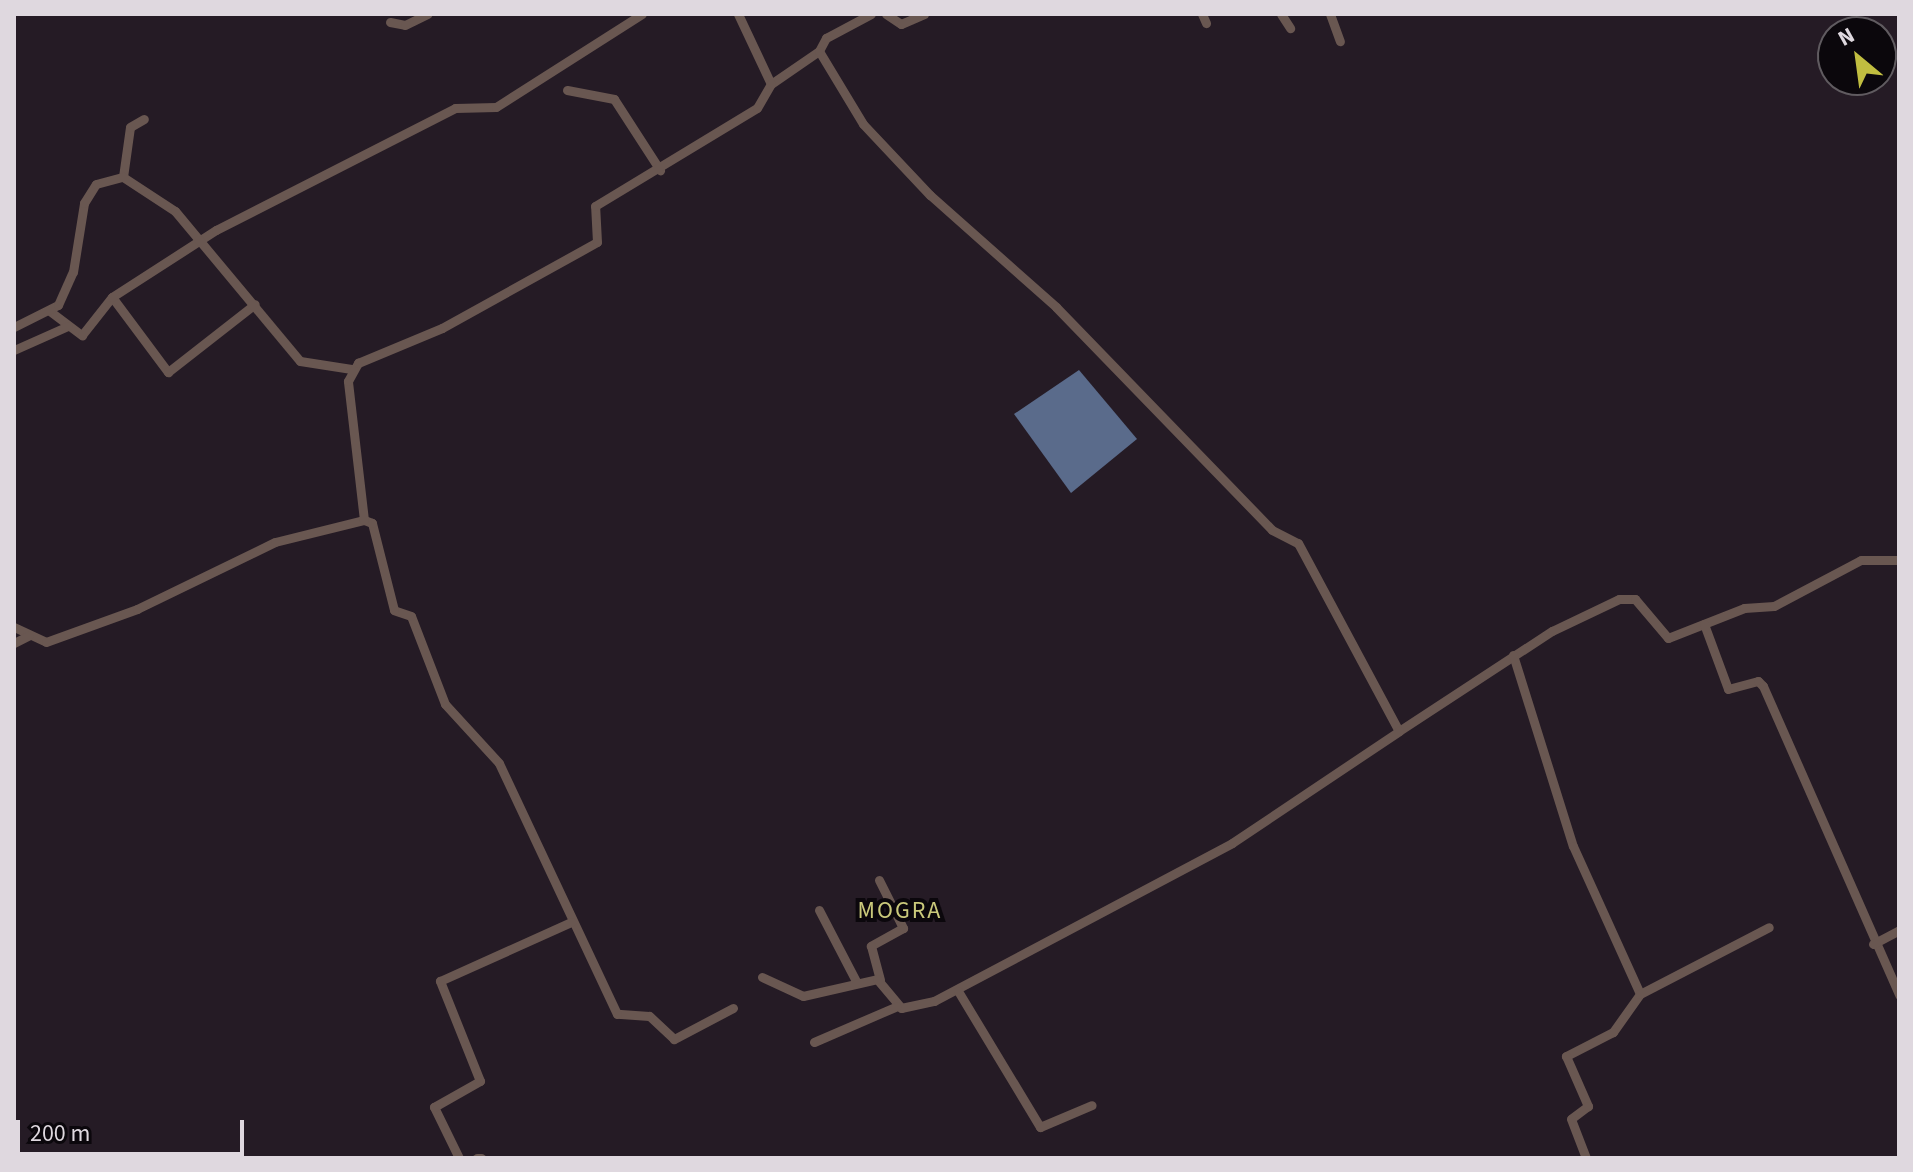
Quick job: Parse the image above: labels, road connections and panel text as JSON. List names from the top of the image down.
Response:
{
  "districts": ["MOGRA"],
  "scale_bar": "200 m",
  "north": "top left"
}
